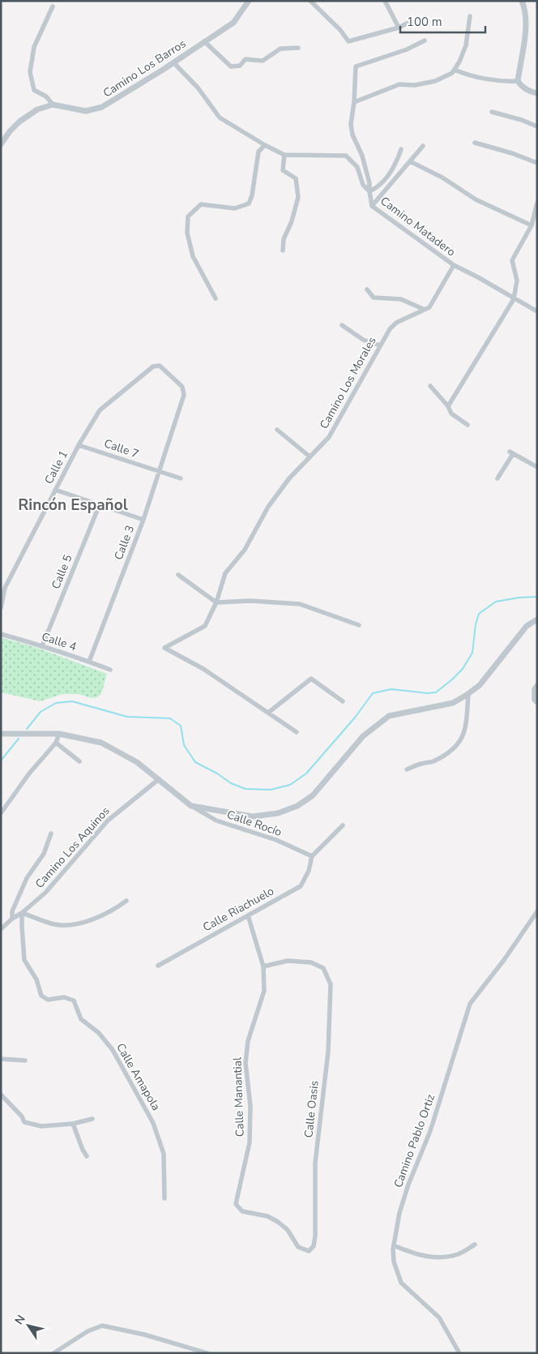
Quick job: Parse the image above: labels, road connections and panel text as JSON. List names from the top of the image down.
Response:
{
  "streets": {
    "street": [
      "Camino Los Barros",
      "Camino Matadero",
      "Camino Los Morales",
      "Calle 7",
      "Calle 1",
      "Calle 3",
      "Calle 5",
      "Calle 4",
      "Calle Rocío",
      "Camino Los Aquinos",
      "Calle Riachuelo",
      "Calle Amapola",
      "Calle Manantial",
      "Calle Oasis",
      "Camino Pablo Ortiz"
    ]
  },
  "crossings": [
    ["Camino Los Barros", "Camino Matadero"],
    ["Camino Matadero", "Camino Los Morales"],
    ["Calle 7", "Calle 1"],
    ["Calle 7", "Calle 3"],
    ["Calle 1", "Calle 3"],
    ["Calle 3", "Calle 4"],
    ["Calle 5", "Calle 4"],
    ["Calle Rocío", "Calle Riachuelo"],
    ["Camino Los Aquinos", "Calle Amapola"],
    ["Calle Riachuelo", "Calle Manantial"],
    ["Calle Manantial", "Calle Oasis"]
  ],
  "districts": ["Rincón Español"],
  "scale_bar": "100 m",
  "north": "top left"
}
